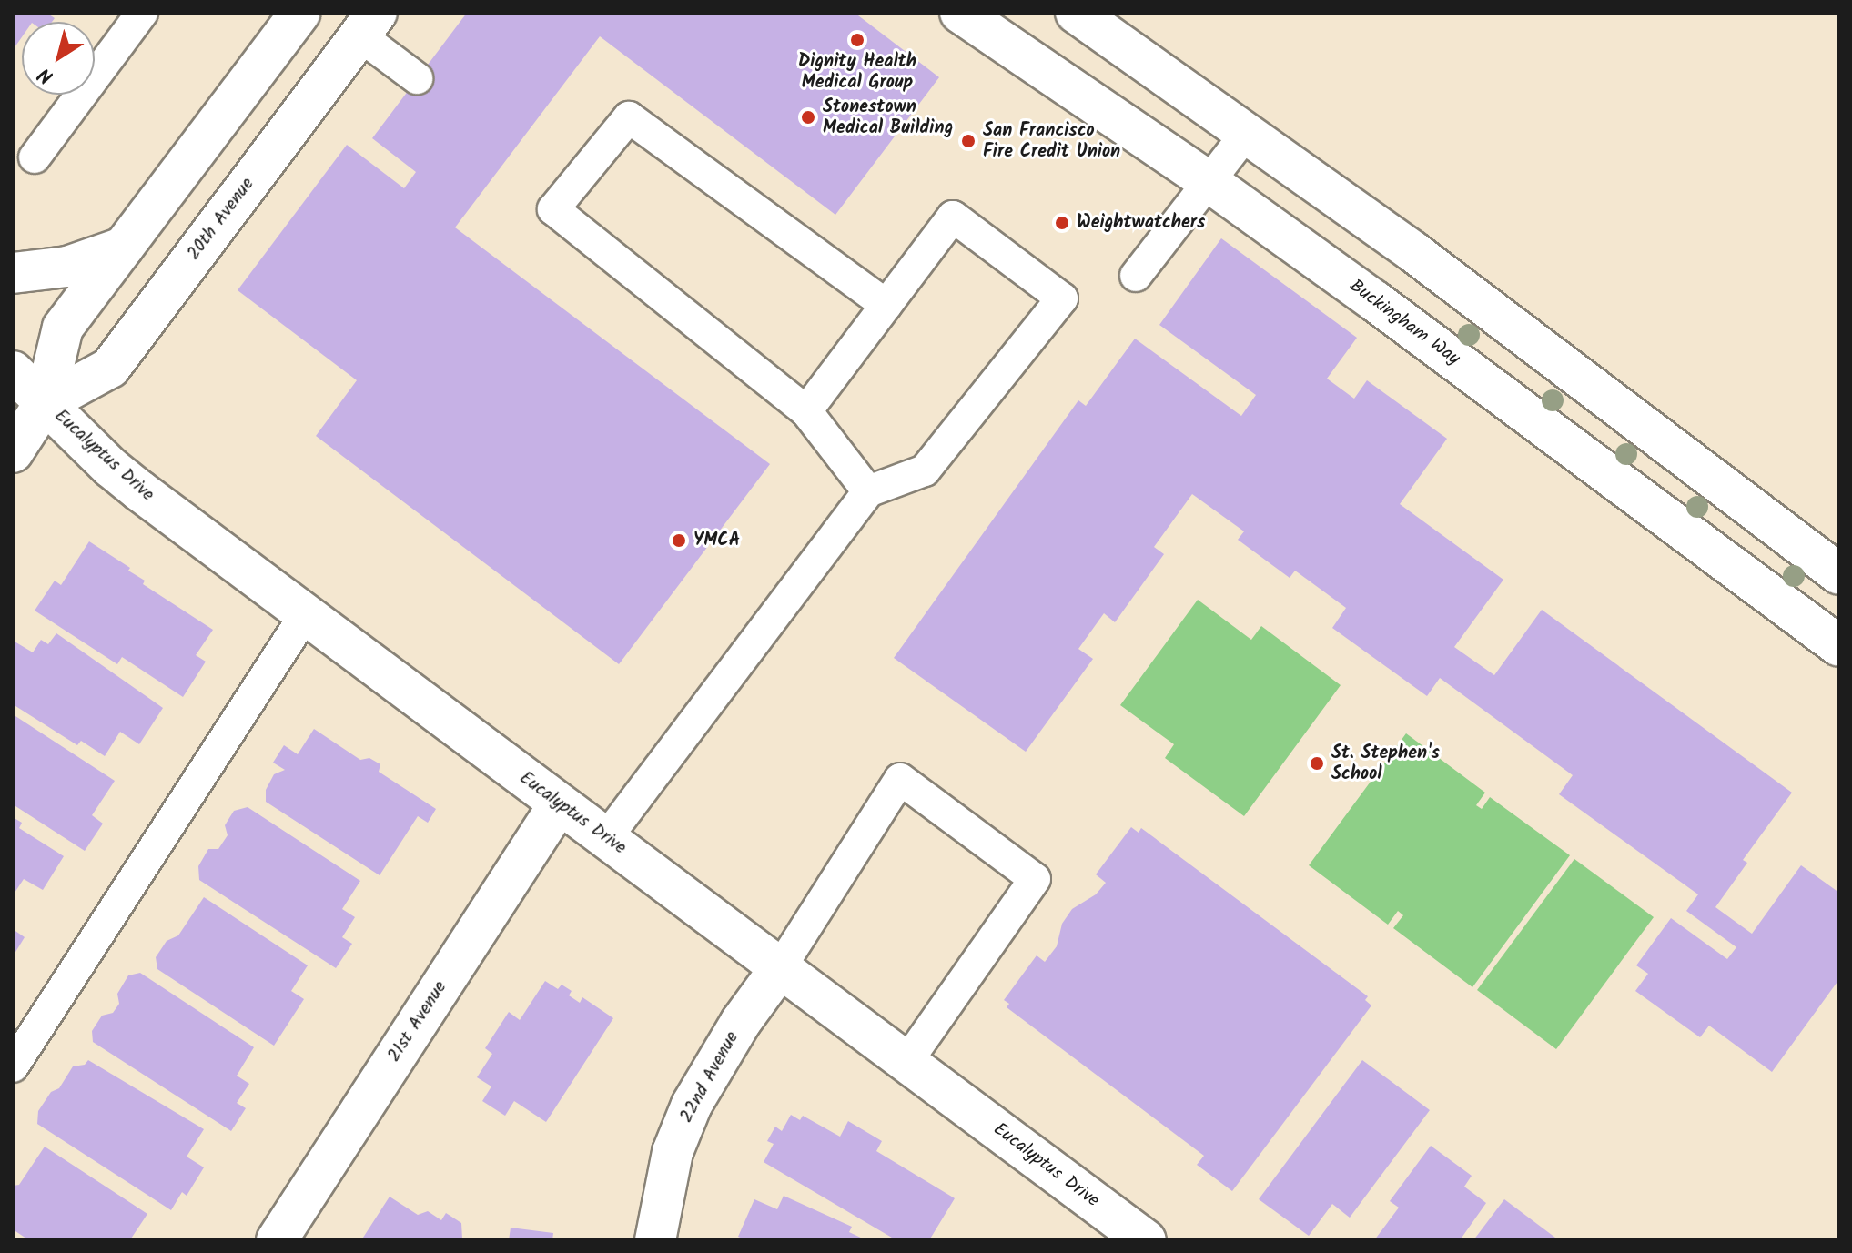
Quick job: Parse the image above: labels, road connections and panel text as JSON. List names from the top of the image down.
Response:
{
  "streets": {
    "street": [
      "20th Avenue",
      "Buckingham Way",
      "Eucalyptus Drive",
      "21st Avenue",
      "22nd Avenue"
    ]
  },
  "crossings": [
    ["20th Avenue", "Eucalyptus Drive"],
    ["Eucalyptus Drive", "21st Avenue"],
    ["Eucalyptus Drive", "22nd Avenue"]
  ],
  "places": [
    "Dignity Health Medical Group",
    "Stonestown Medical Building",
    "San Francisco Fire Credit Union",
    "Weightwatchers",
    "YMCA",
    "St. Stephen's School"
  ],
  "north": "bottom left"
}
